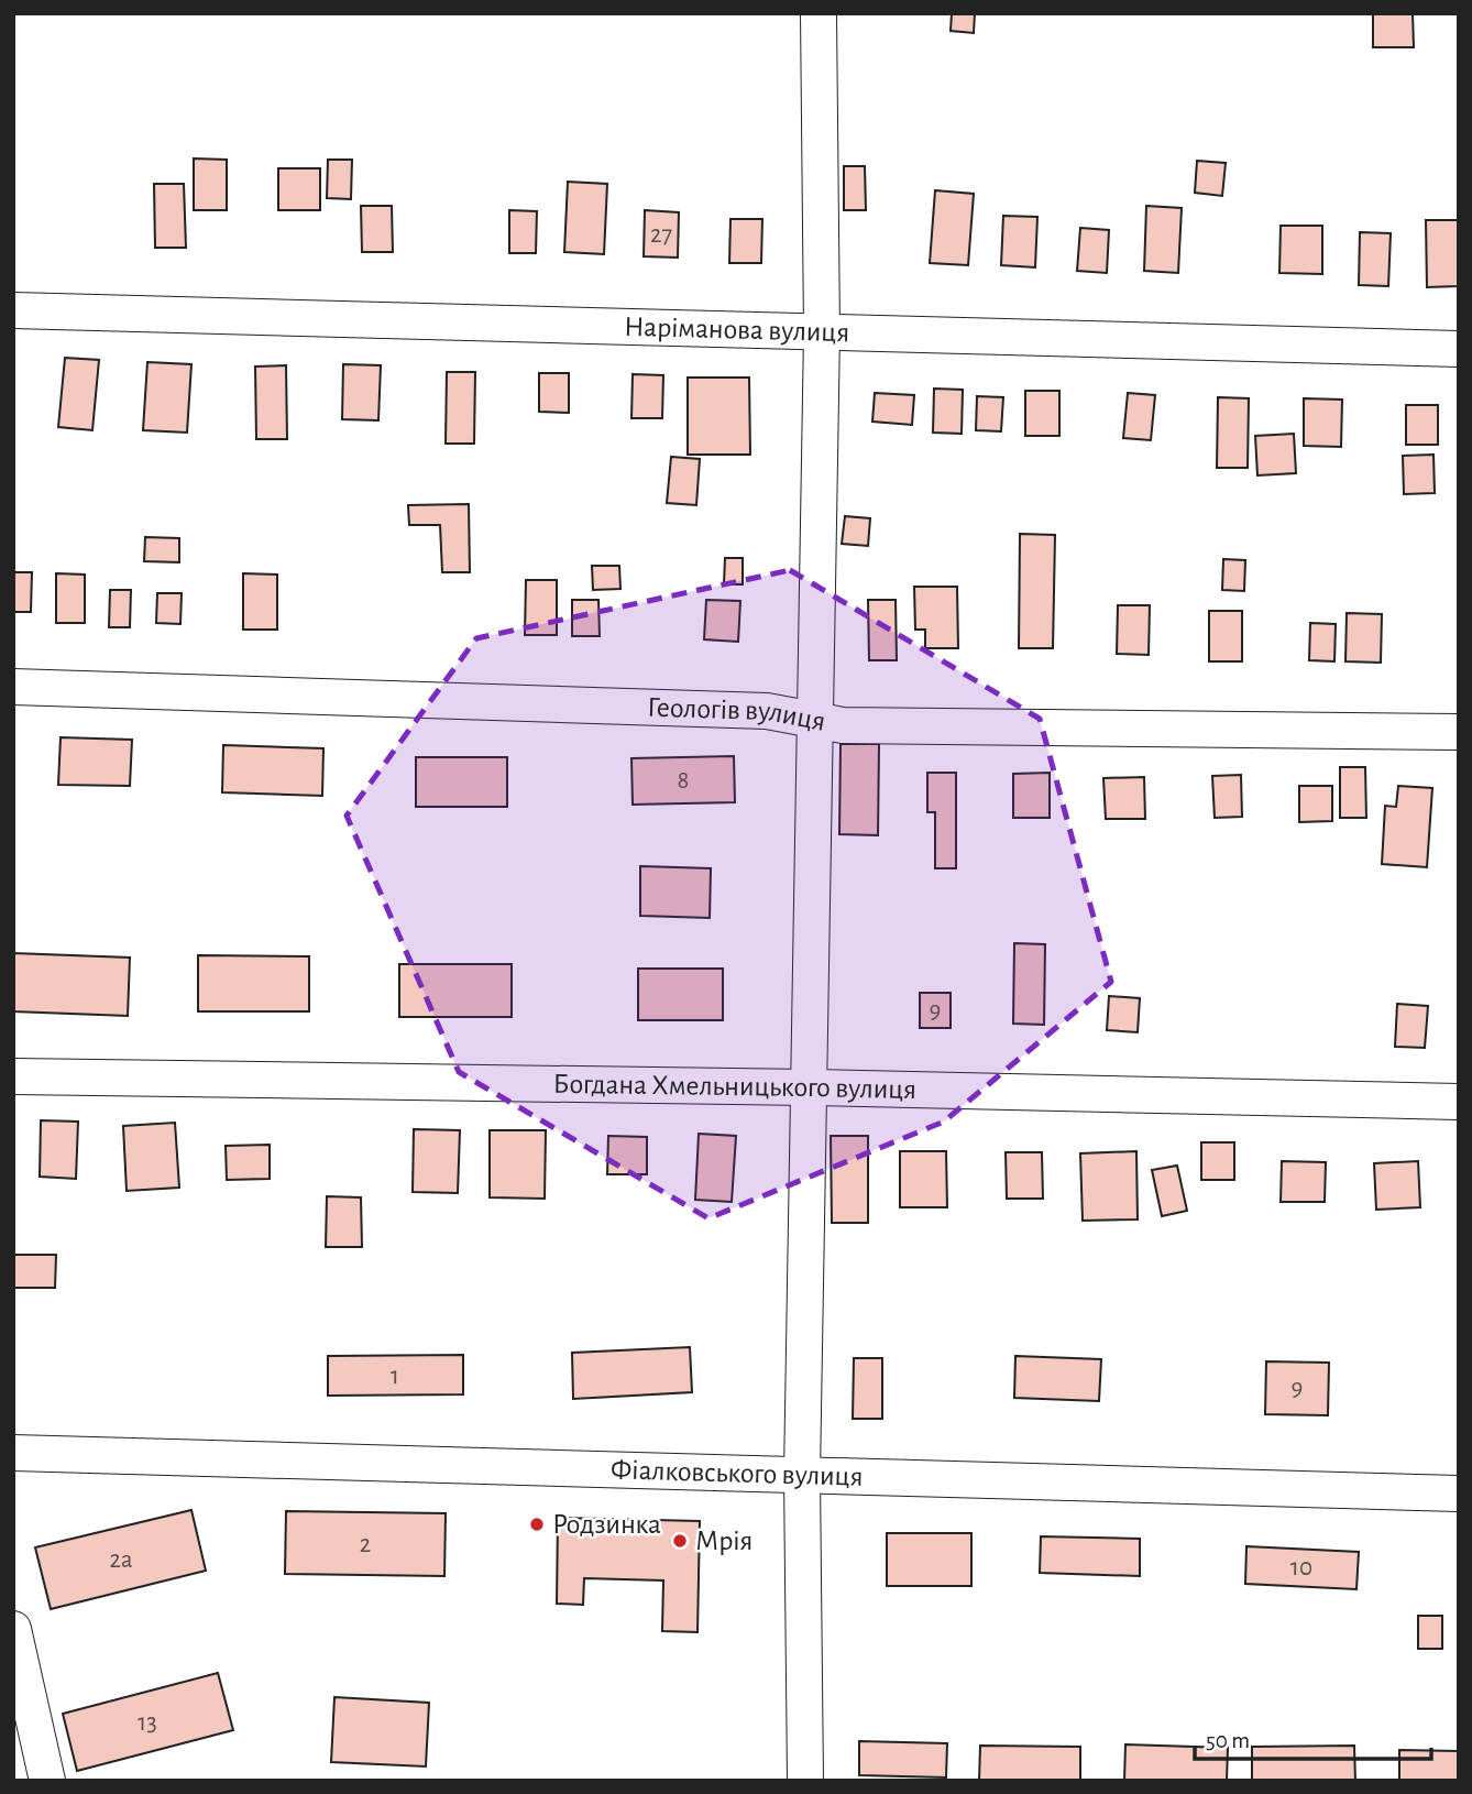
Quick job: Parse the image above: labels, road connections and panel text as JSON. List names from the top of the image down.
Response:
{
  "streets": {
    "street": [
      "Наріманова вулиця",
      "Геологів вулиця",
      "Богдана Хмельницького вулиця",
      "Фіалковського вулиця"
    ]
  },
  "places": ["Родзинка", "Мрія"],
  "house_numbers": [
    "27",
    "8",
    "9",
    "1",
    "9",
    "2",
    "2а",
    "10",
    "13"
  ],
  "scale_bar": "50 m"
}
